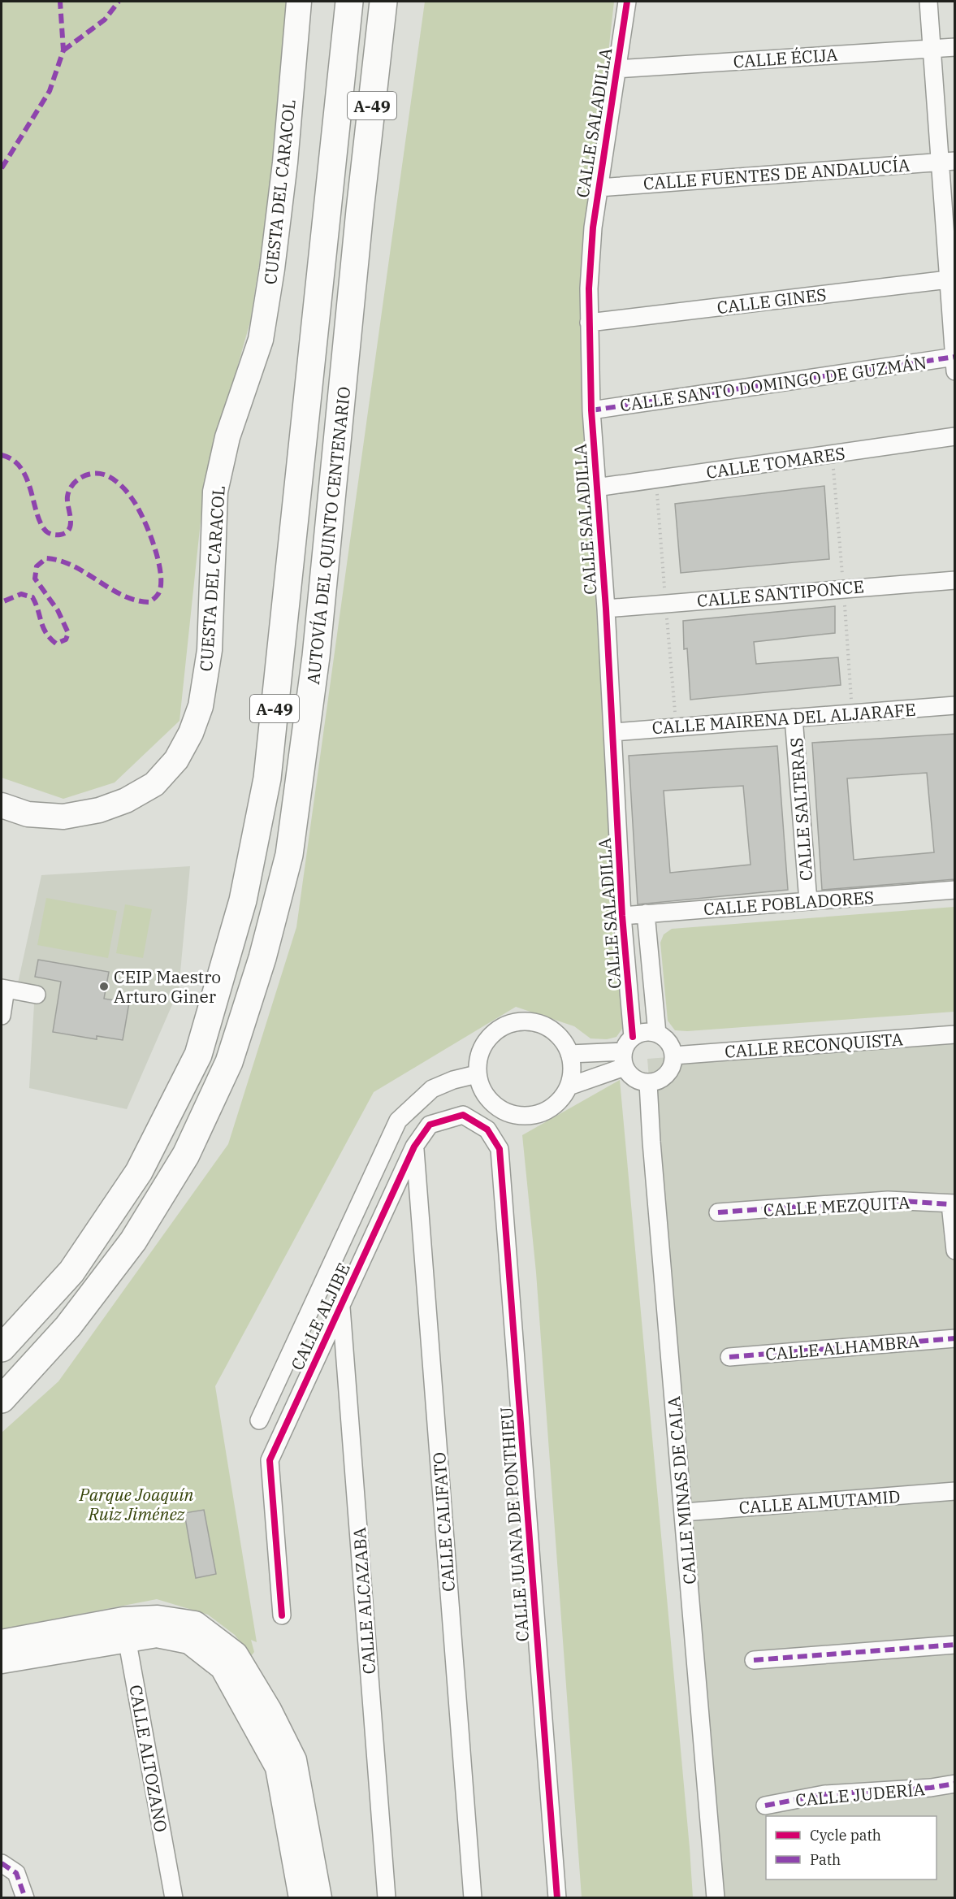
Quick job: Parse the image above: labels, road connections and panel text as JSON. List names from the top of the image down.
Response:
{
  "streets": {
    "highway": ["A-49", "AUTOVÍA DEL QUINTO CENTENARIO"],
    "street": [
      "CALLE ÉCIJA",
      "CALLE SALADILLA",
      "CALLE FUENTES DE ANDALUCÍA",
      "CUESTA DEL CARACOL",
      "CALLE GINES",
      "CALLE SANTO DOMINGO DE GUZMÁN",
      "CALLE TOMARES",
      "CALLE SANTIPONCE",
      "CALLE MAIRENA DEL ALJARAFE",
      "CALLE SALTERAS",
      "CALLE POBLADORES",
      "CALLE RECONQUISTA",
      "CALLE MEZQUITA",
      "CALLE ALJIBE",
      "CALLE ALHAMBRA",
      "CALLE MINAS DE CALA",
      "CALLE ALMUTAMID",
      "CALLE CALIFATO",
      "CALLE JUANA DE PONTHIEU",
      "CALLE ALCAZABA",
      "CALLE ALTOZANO",
      "CALLE JUDERÍA"
    ]
  },
  "crossings": [
    ["CALLE ÉCIJA", "CALLE SALADILLA"],
    ["CALLE SALADILLA", "CALLE FUENTES DE ANDALUCÍA"],
    ["CALLE SALADILLA", "CALLE GINES"],
    ["CALLE SALADILLA", "CALLE SANTO DOMINGO DE GUZMÁN"],
    ["CALLE SALADILLA", "CALLE TOMARES"],
    ["CALLE SALADILLA", "CALLE SANTIPONCE"],
    ["CALLE SALADILLA", "CALLE MAIRENA DEL ALJARAFE"],
    ["CALLE SALADILLA", "CALLE POBLADORES"],
    ["CALLE SALADILLA", "CALLE RECONQUISTA"],
    ["CALLE SALADILLA", "CALLE MINAS DE CALA"],
    ["CALLE MAIRENA DEL ALJARAFE", "CALLE SALTERAS"],
    ["CALLE SALTERAS", "CALLE POBLADORES"],
    ["CALLE RECONQUISTA", "CALLE MINAS DE CALA"],
    ["CALLE ALJIBE", "CALLE CALIFATO"],
    ["CALLE ALJIBE", "CALLE JUANA DE PONTHIEU"],
    ["CALLE ALJIBE", "CALLE ALCAZABA"],
    ["CALLE MINAS DE CALA", "CALLE ALMUTAMID"]
  ],
  "parks": ["Parque Joaquín Ruiz Jiménez"],
  "places": ["CEIP Maestro Arturo Giner"],
  "legend": ["Cycle path", "Path"]
}
